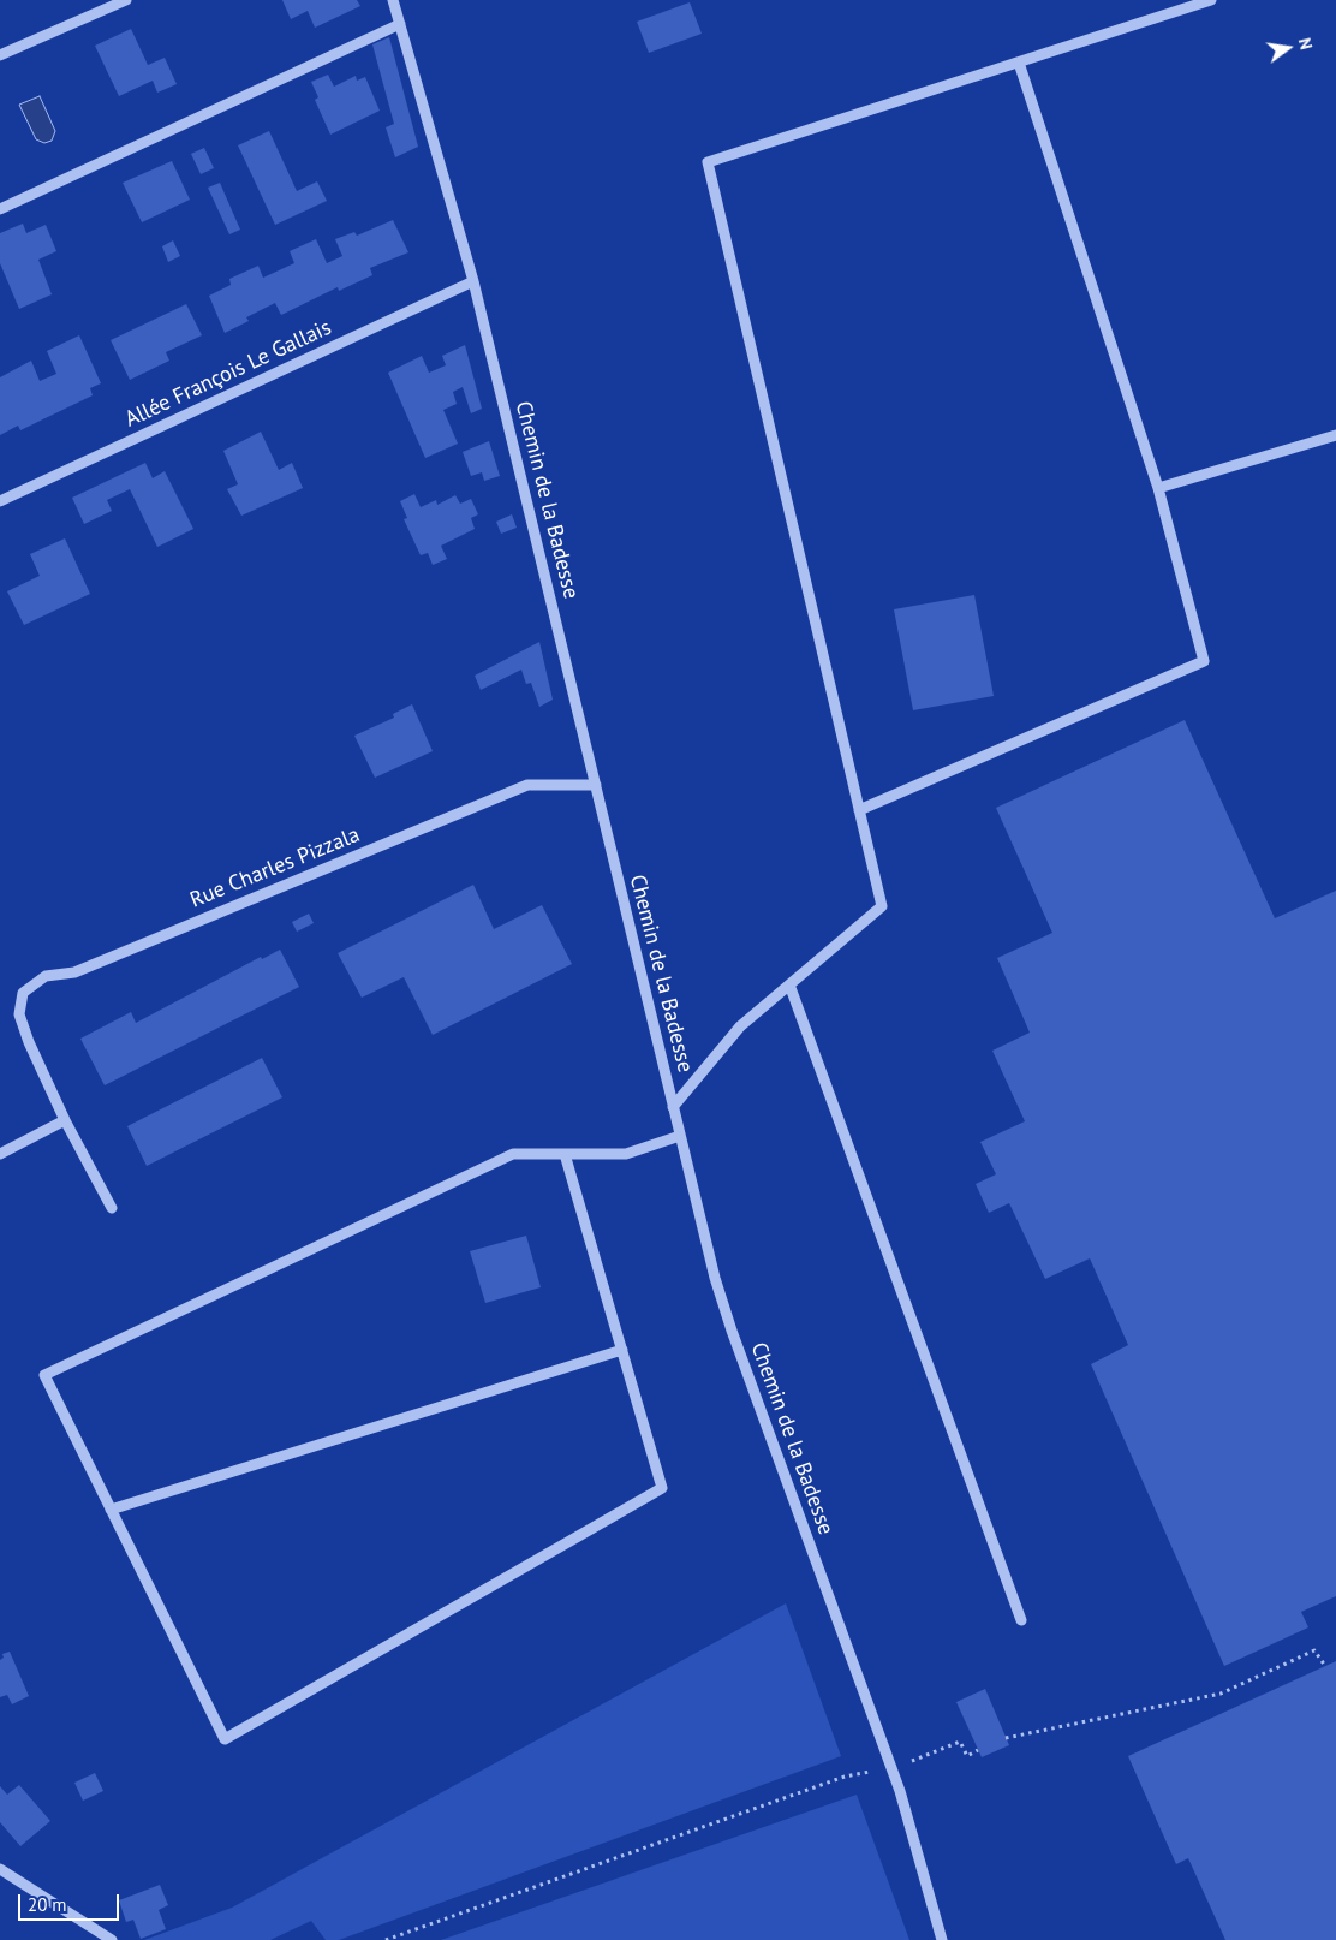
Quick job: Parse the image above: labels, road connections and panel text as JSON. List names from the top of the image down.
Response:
{
  "streets": {
    "street": ["Allée François Le Gallais", "Chemin de la Badesse", "Rue Charles Pizzala"]
  },
  "crossings": [
    ["Allée François Le Gallais", "Chemin de la Badesse"],
    ["Chemin de la Badesse", "Rue Charles Pizzala"]
  ],
  "scale_bar": "20 m",
  "north": "right"
}
